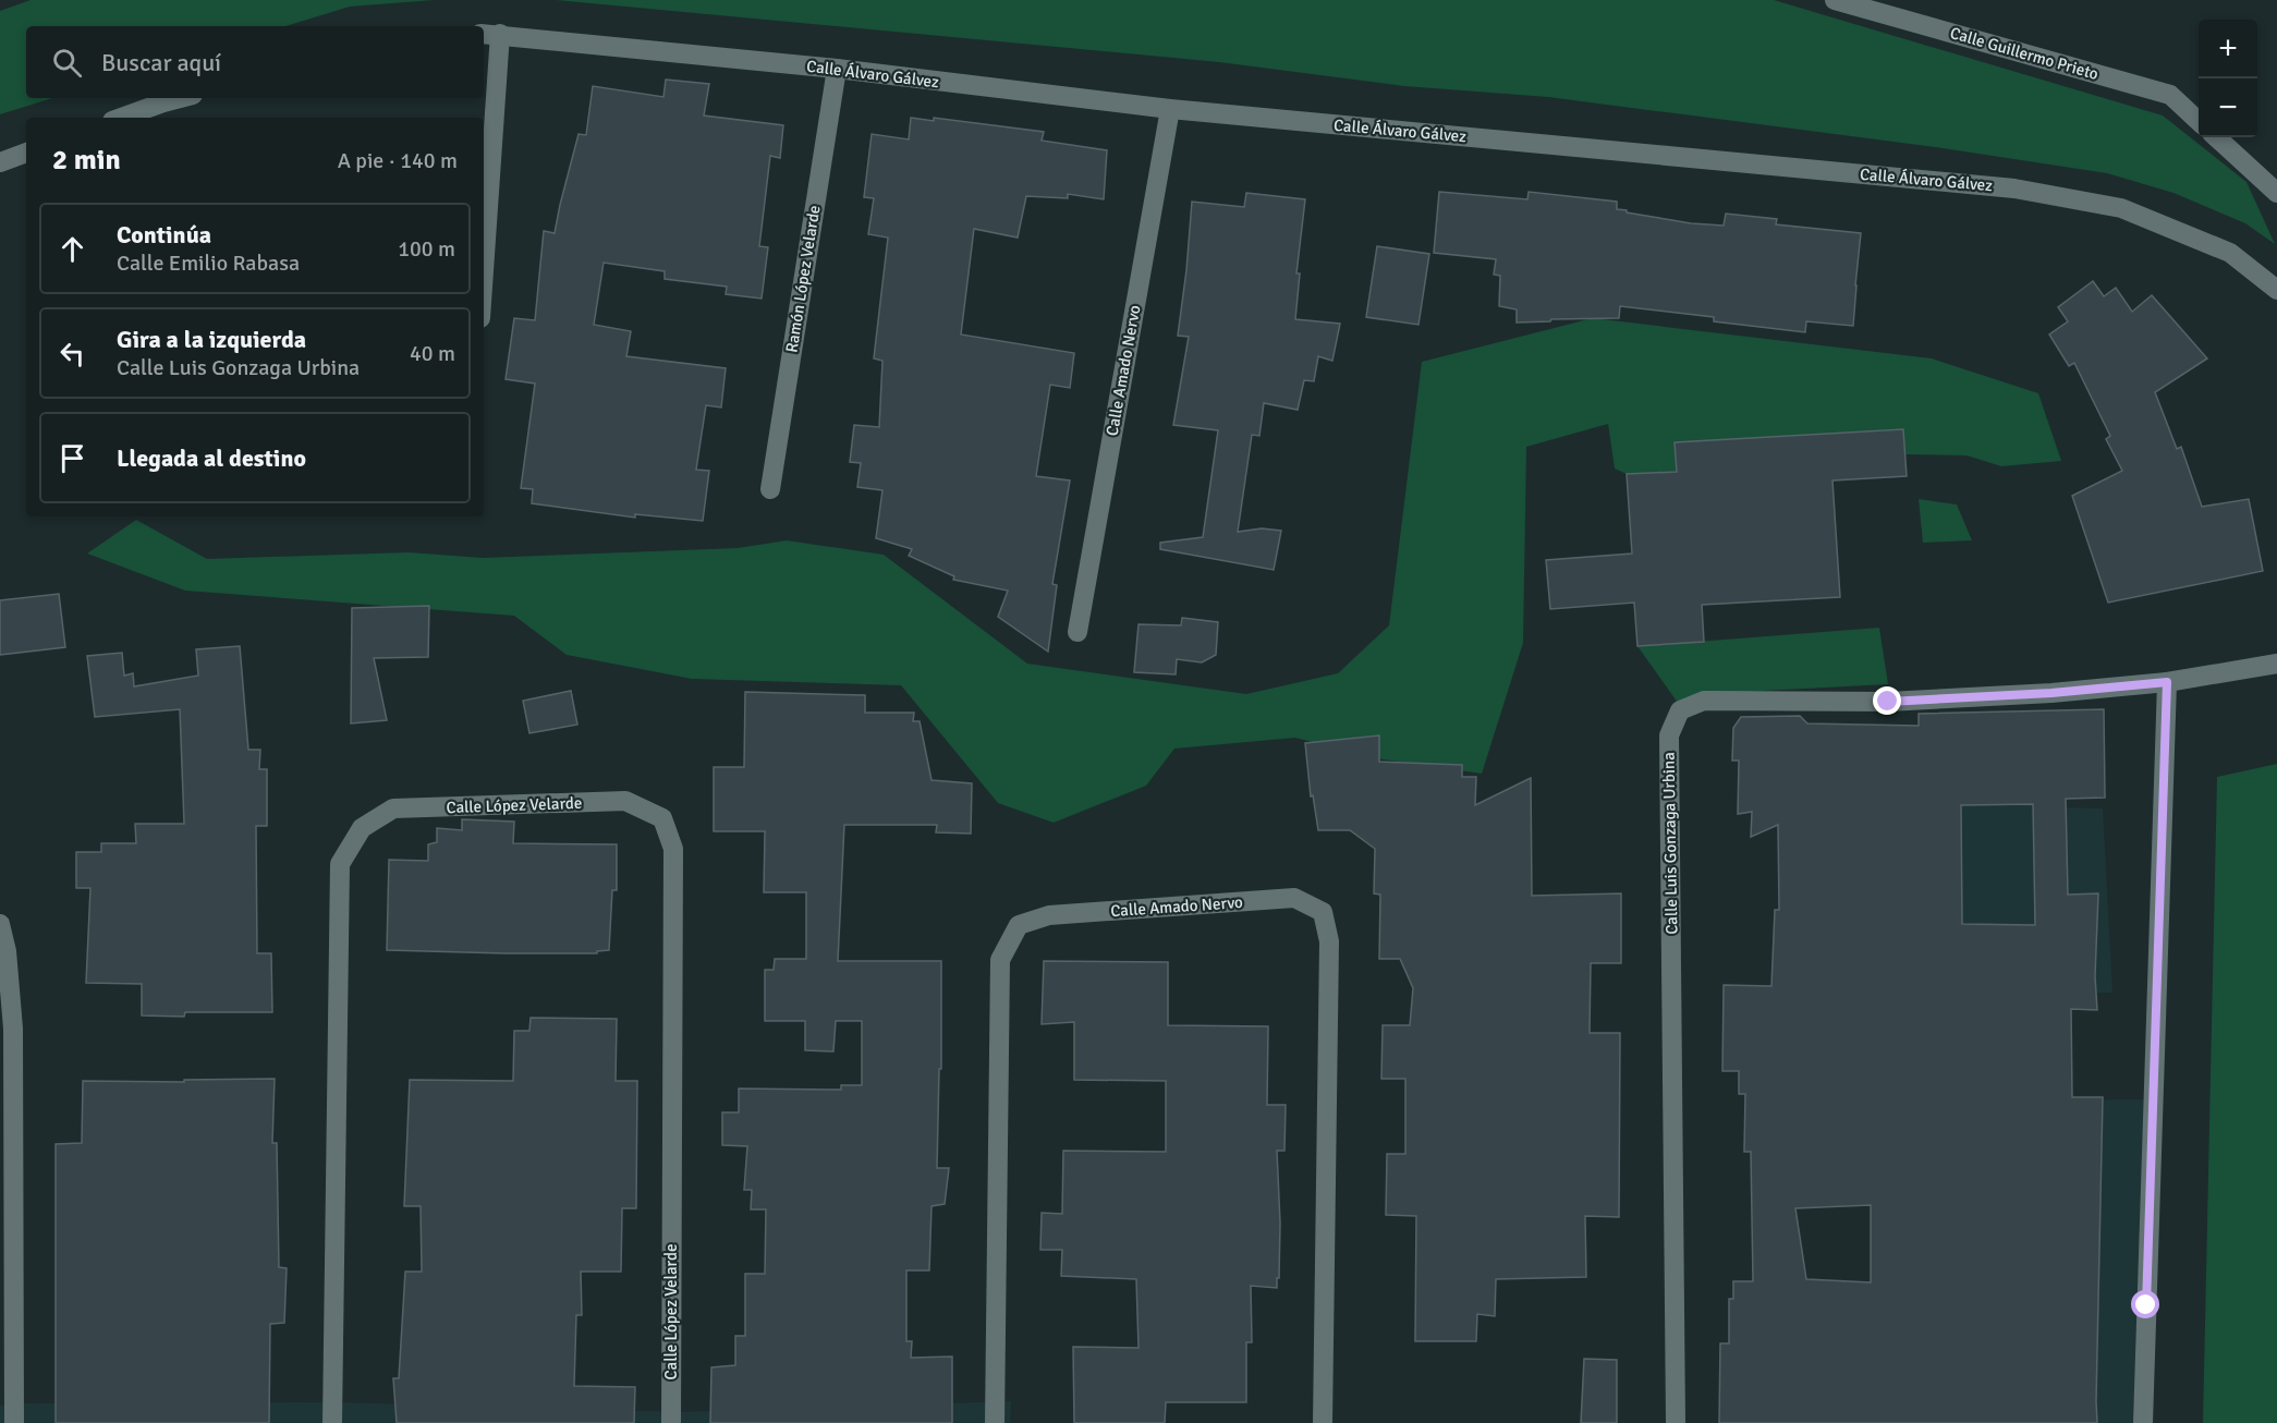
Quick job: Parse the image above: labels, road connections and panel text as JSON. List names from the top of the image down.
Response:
{
  "streets": {
    "street": [
      "Calle Guillermo Prieto",
      "Calle Álvaro Gálvez",
      "Ramón López Velarde",
      "Calle Amado Nervo",
      "Calle López Velarde",
      "Calle Luis Gonzaga Urbina"
    ]
  },
  "crossings": [
    ["Calle Álvaro Gálvez", "Ramón López Velarde"],
    ["Calle Álvaro Gálvez", "Calle Amado Nervo"]
  ],
  "page": {
    "map_buttons": ["+", "−"],
    "search": "Buscar aquí",
    "heading": ["2 min", "A pie · 140 m"],
    "list": [
      ["Continúa", "Calle Emilio Rabasa", "100 m"],
      ["Gira a la izquierda", "Calle Luis Gonzaga Urbina", "40 m"],
      "Llegada al destino"
    ]
  }
}
